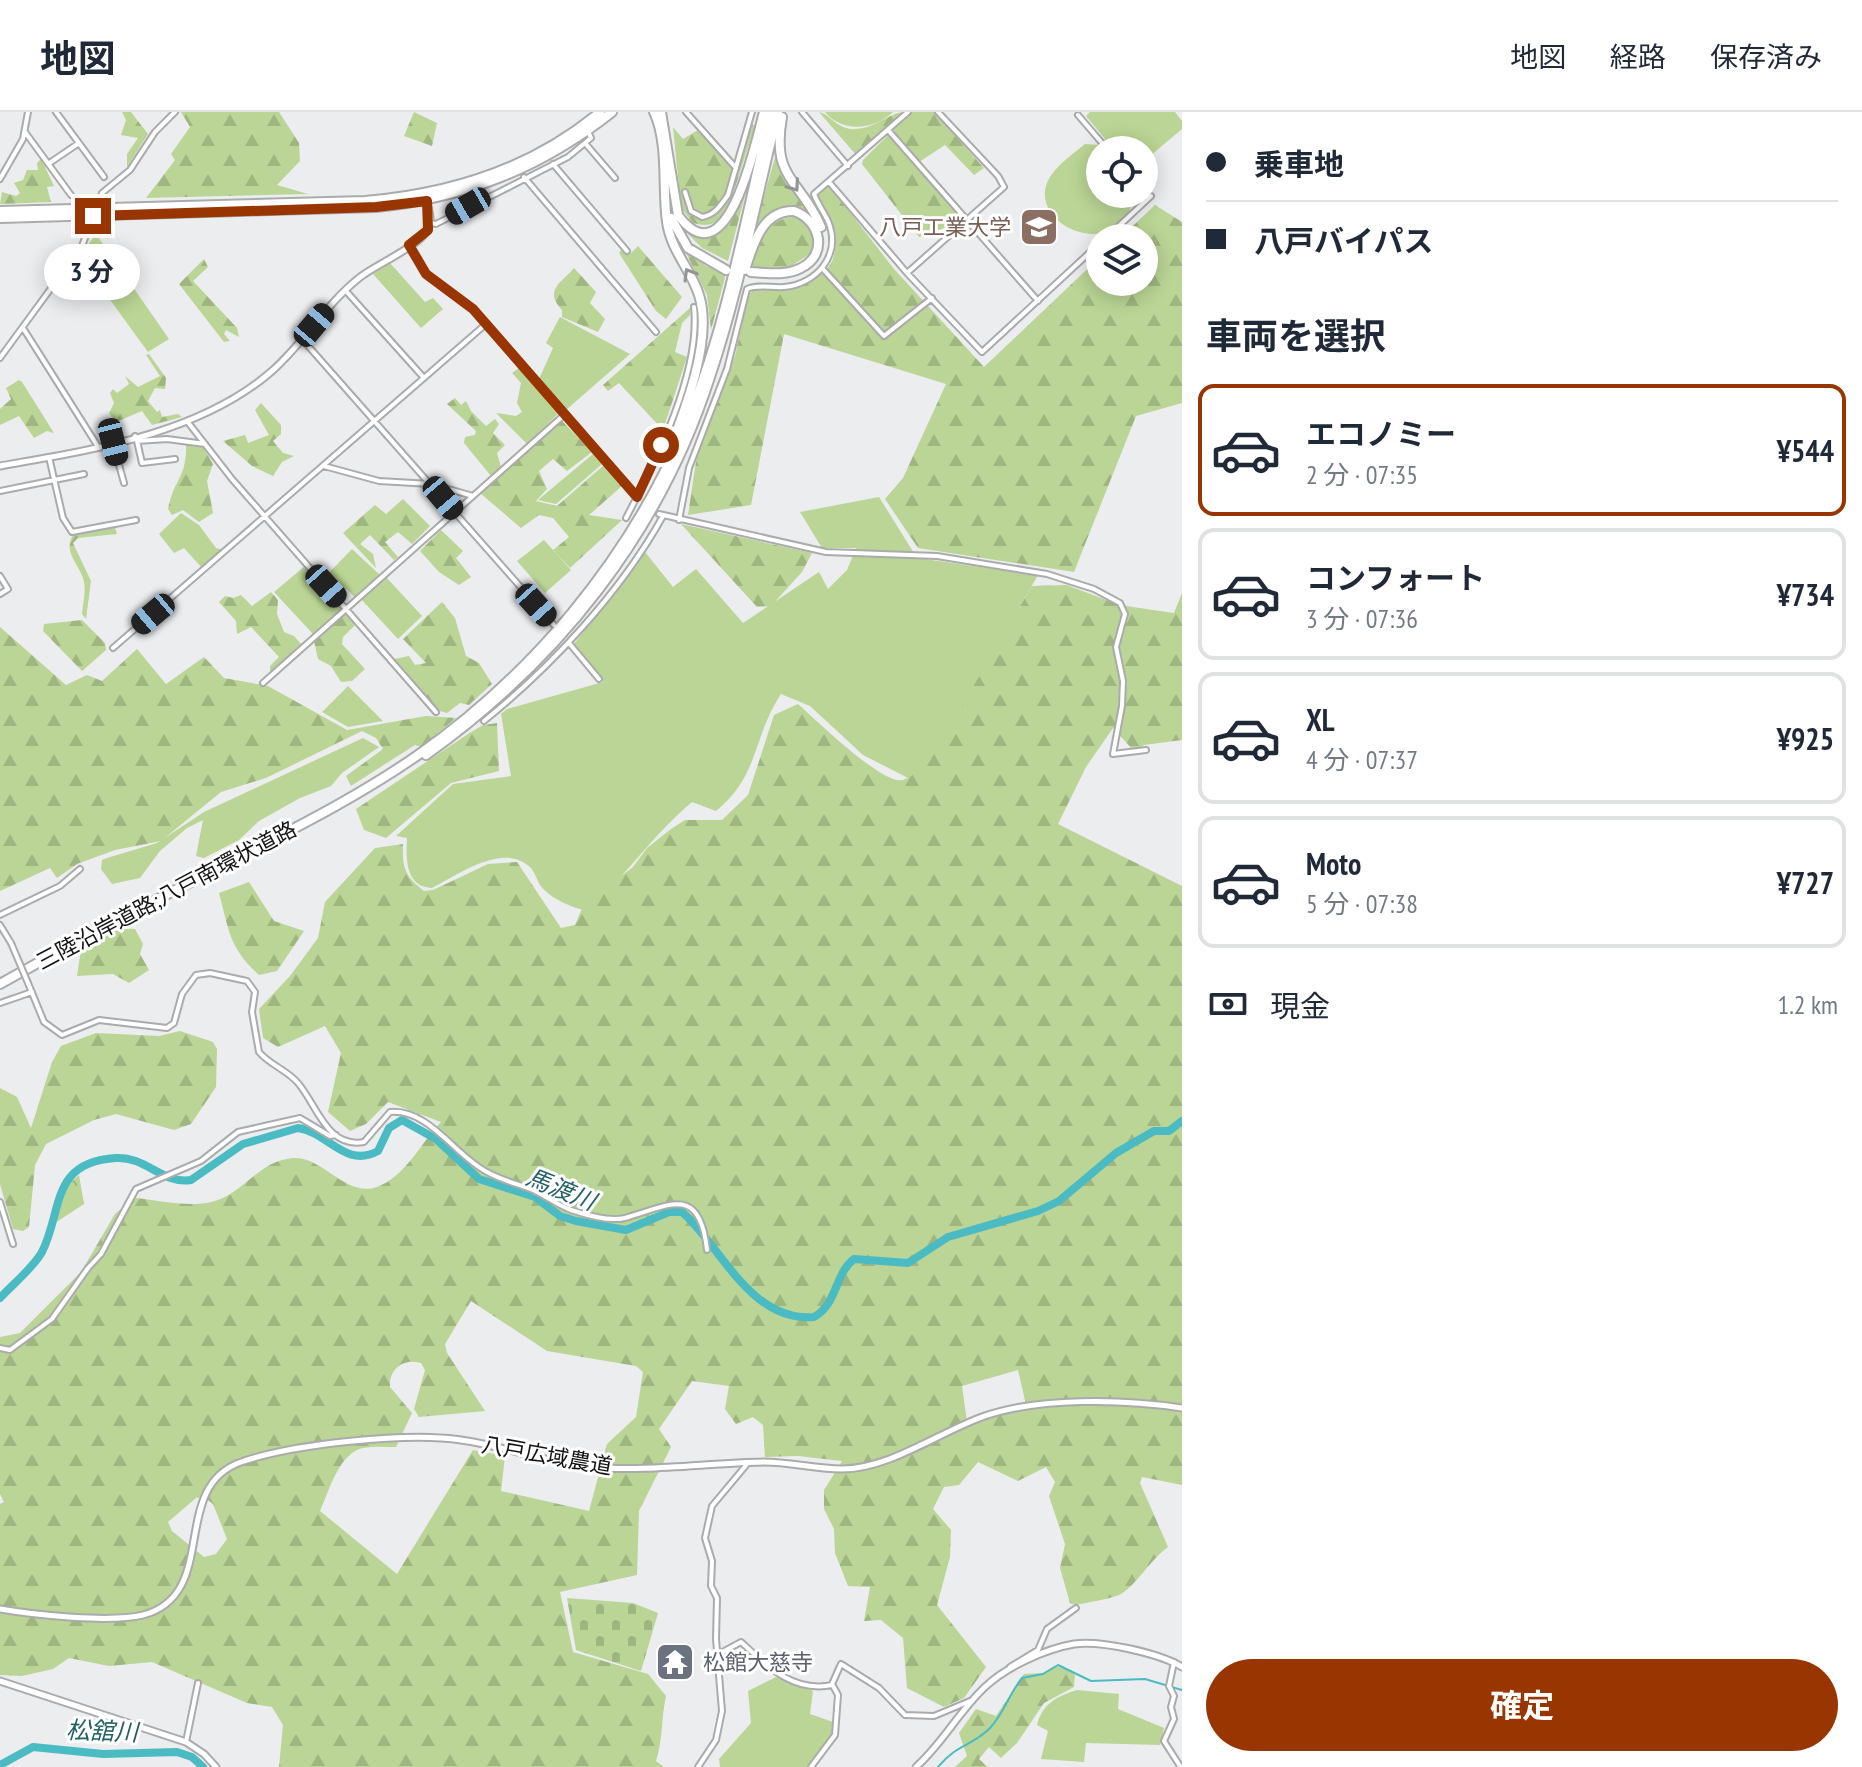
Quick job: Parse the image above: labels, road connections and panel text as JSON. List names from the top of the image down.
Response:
{
  "streets": {
    "highway": ["三陸沿岸道路;八戸南環状道路"],
    "street": ["八戸広域農道"]
  },
  "water": ["馬渡川", "松舘川"],
  "places": {
    "school or university": ["八戸工業大学"],
    "temple": ["松館大慈寺"]
  },
  "page": {
    "header": "地図",
    "nav": ["地図", "経路", "保存済み"],
    "banner": ["乗車地", "八戸バイパス"],
    "bubble": "3 分",
    "heading": "車両を選択",
    "list": [
      {
        "name": "エコノミー",
        "note": "2 分 · 07:35",
        "value": "¥544"
      },
      {
        "name": "コンフォート",
        "note": "3 分 · 07:36",
        "value": "¥734"
      },
      {
        "name": "XL",
        "note": "4 分 · 07:37",
        "value": "¥925"
      },
      {
        "name": "Moto",
        "note": "5 分 · 07:38",
        "value": "¥727"
      }
    ],
    "pay": ["現金", "1.2 km"],
    "buttons": "確定"
  }
}
